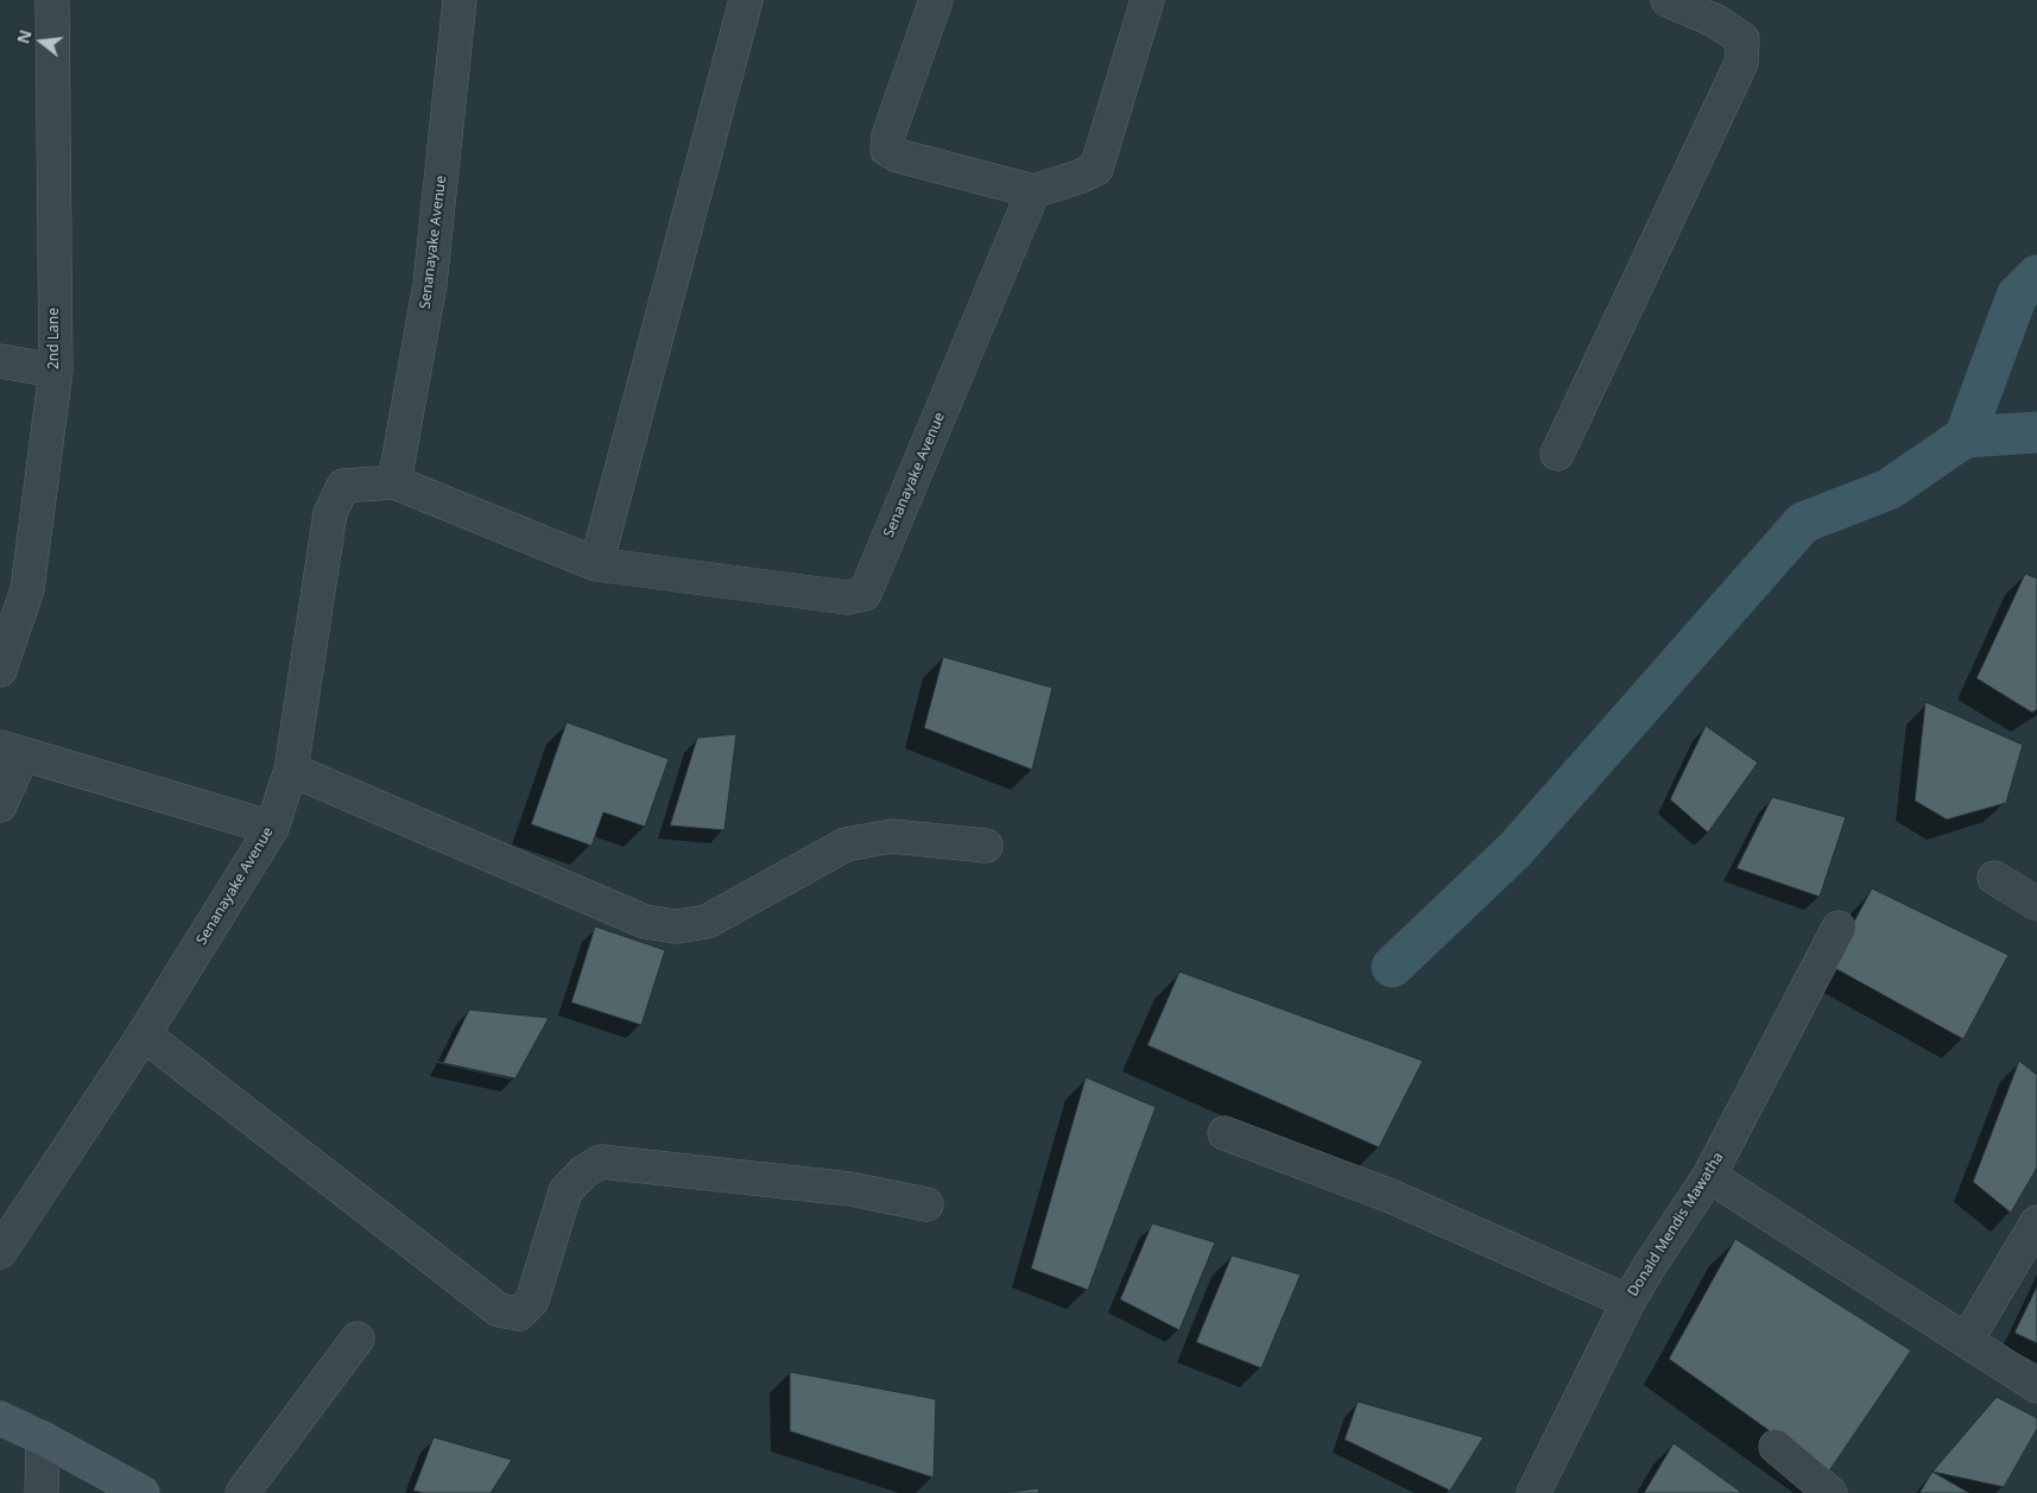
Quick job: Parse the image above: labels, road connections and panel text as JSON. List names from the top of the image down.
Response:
{
  "streets": {
    "street": ["Senanayake Avenue", "2nd Lane", "Donald Mendis Mawatha"]
  },
  "north": "left"
}
